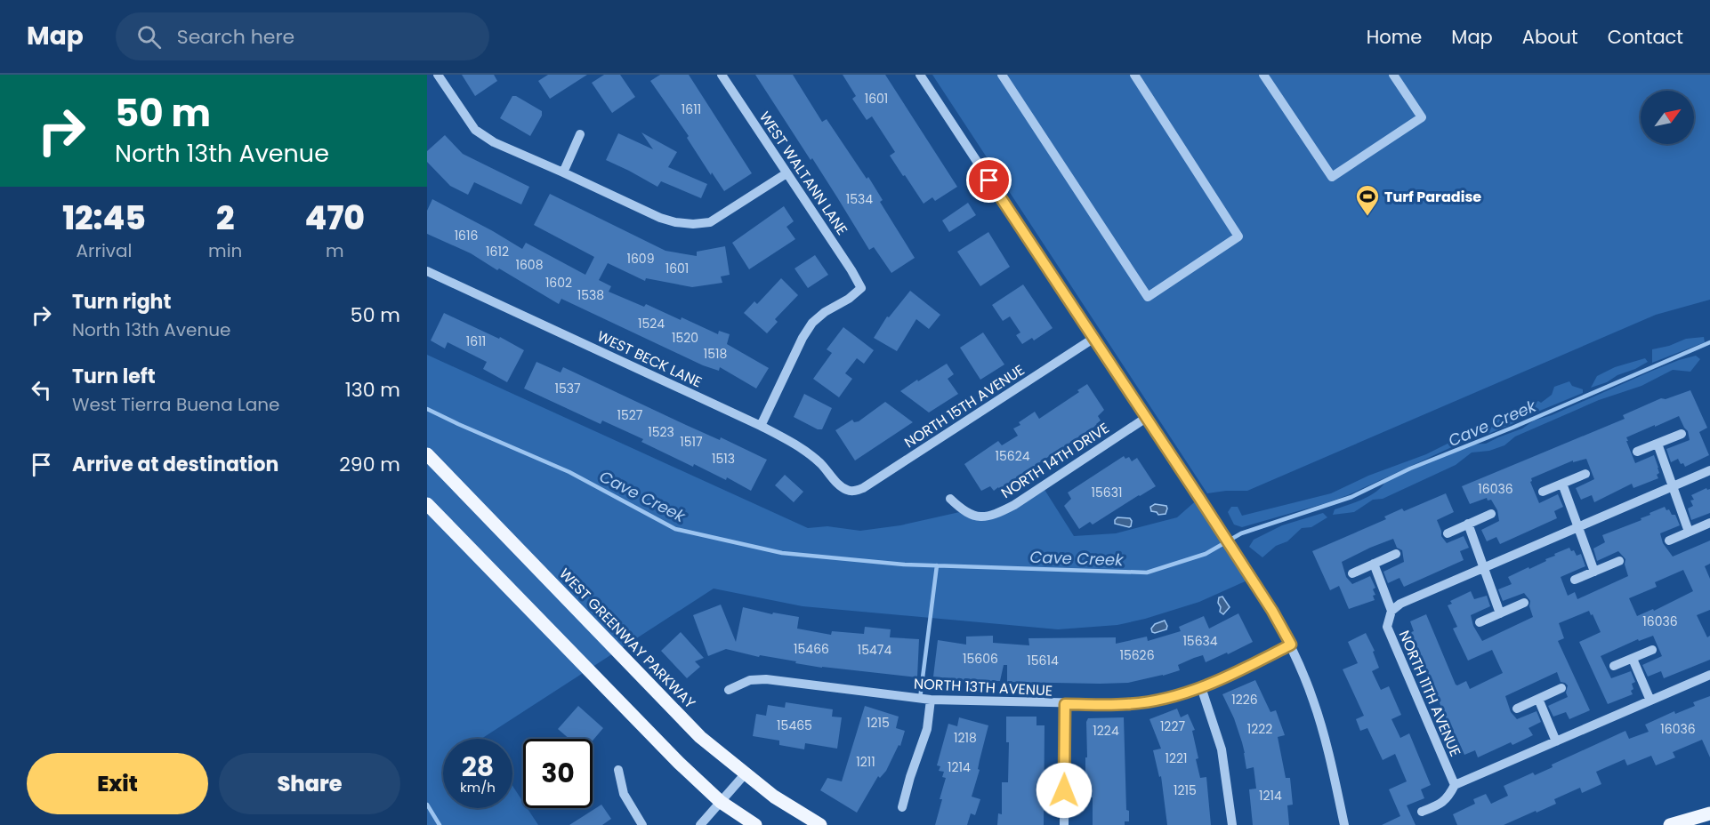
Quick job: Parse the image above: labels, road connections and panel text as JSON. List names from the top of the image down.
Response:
{
  "streets": {
    "main road": ["WEST GREENWAY PARKWAY"],
    "street": [
      "WEST WALTANN LANE",
      "WEST BECK LANE",
      "NORTH 15TH AVENUE",
      "NORTH 14TH DRIVE",
      "NORTH 13TH AVENUE",
      "NORTH 11TH AVENUE"
    ]
  },
  "crossings": [
    ["WEST WALTANN LANE", "WEST BECK LANE"],
    ["WEST BECK LANE", "NORTH 15TH AVENUE"]
  ],
  "water": ["Cave Creek"],
  "places": {
    "sports": ["Turf Paradise"]
  },
  "house_numbers": [
    "1601",
    "1611",
    "1534",
    "1616",
    "1612",
    "1609",
    "1608",
    "1601",
    "1602",
    "1538",
    "1524",
    "1520",
    "1611",
    "1518",
    "1537",
    "1527",
    "1523",
    "1517",
    "15624",
    "1513",
    "16036",
    "15631",
    "16036",
    "15634",
    "15466",
    "15474",
    "15626",
    "15606",
    "15614",
    "1226",
    "1215",
    "15465",
    "1227",
    "1222",
    "16036",
    "1224",
    "1218",
    "1221",
    "1211",
    "1214",
    "1215",
    "1214"
  ],
  "north": "top right",
  "page": {
    "header": "Map",
    "search": "Search here",
    "nav": [
      "Home",
      "Map",
      "About",
      "Contact"
    ],
    "turn": ["50 m", "North 13th Avenue"],
    "eta": [
      "12:45",
      "Arrival",
      "2",
      "min",
      "470",
      "m"
    ],
    "list": [
      {
        "name": "Turn right",
        "note": "North 13th Avenue",
        "value": "50 m"
      },
      {
        "name": "Turn left",
        "note": "West Tierra Buena Lane",
        "value": "130 m"
      },
      {
        "name": "Arrive at destination",
        "value": "290 m"
      }
    ],
    "speed": "28 km/h",
    "limit": "30",
    "buttons": ["Exit", "Share"]
  }
}
